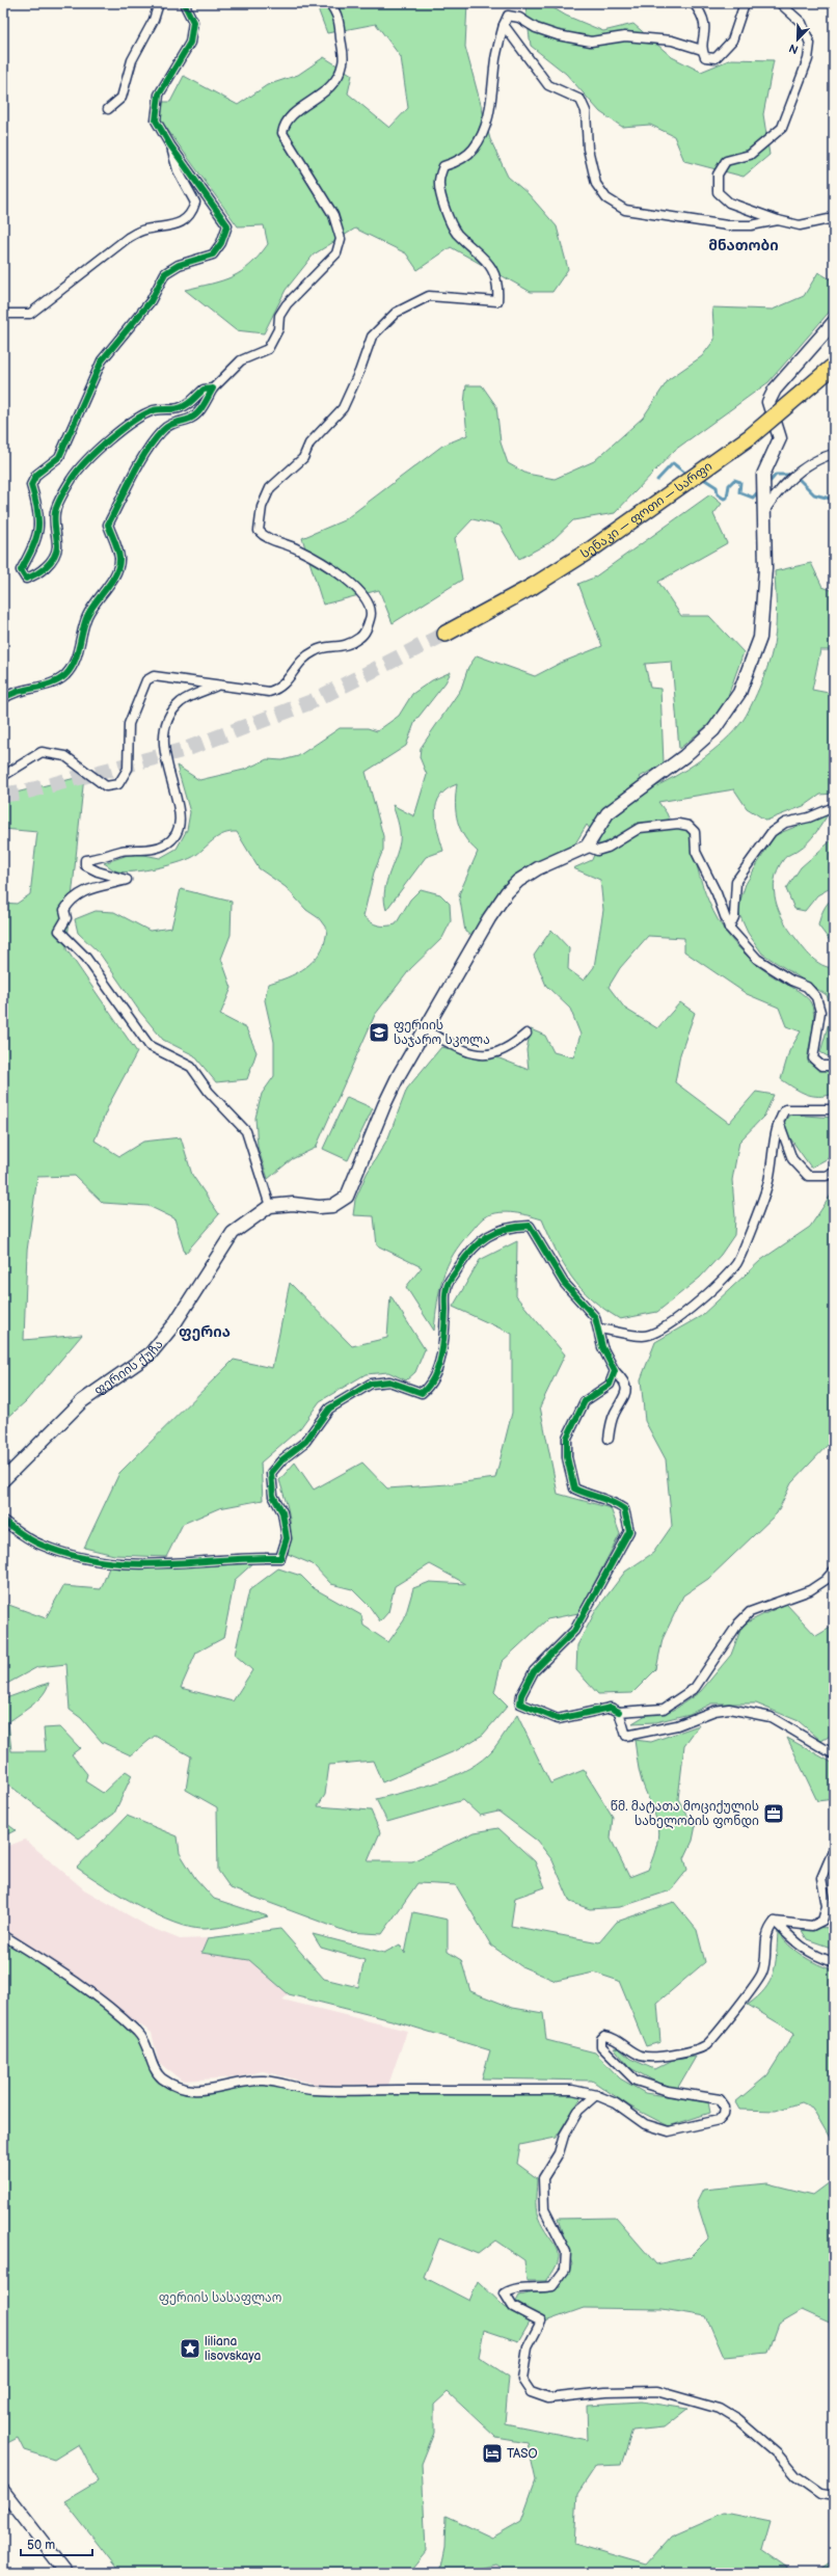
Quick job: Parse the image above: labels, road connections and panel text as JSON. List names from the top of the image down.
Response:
{
  "streets": {
    "highway": ["სენაკი — ფოთი — სარფი"],
    "street": ["ფერიის ქუჩა"]
  },
  "districts": ["მნათობი", "ფერია"],
  "parks": ["ფერიის სასაფლაო"],
  "places": {
    "school or university": ["ფერიის საჯარო სკოლა"],
    "office": ["წმ. მატათა მოციქულის სახელობის ფონდი"],
    "place": ["liliana lisovskaya"],
    "hotel": ["TASO"]
  },
  "scale_bar": "50 m",
  "north": "bottom left"
}
